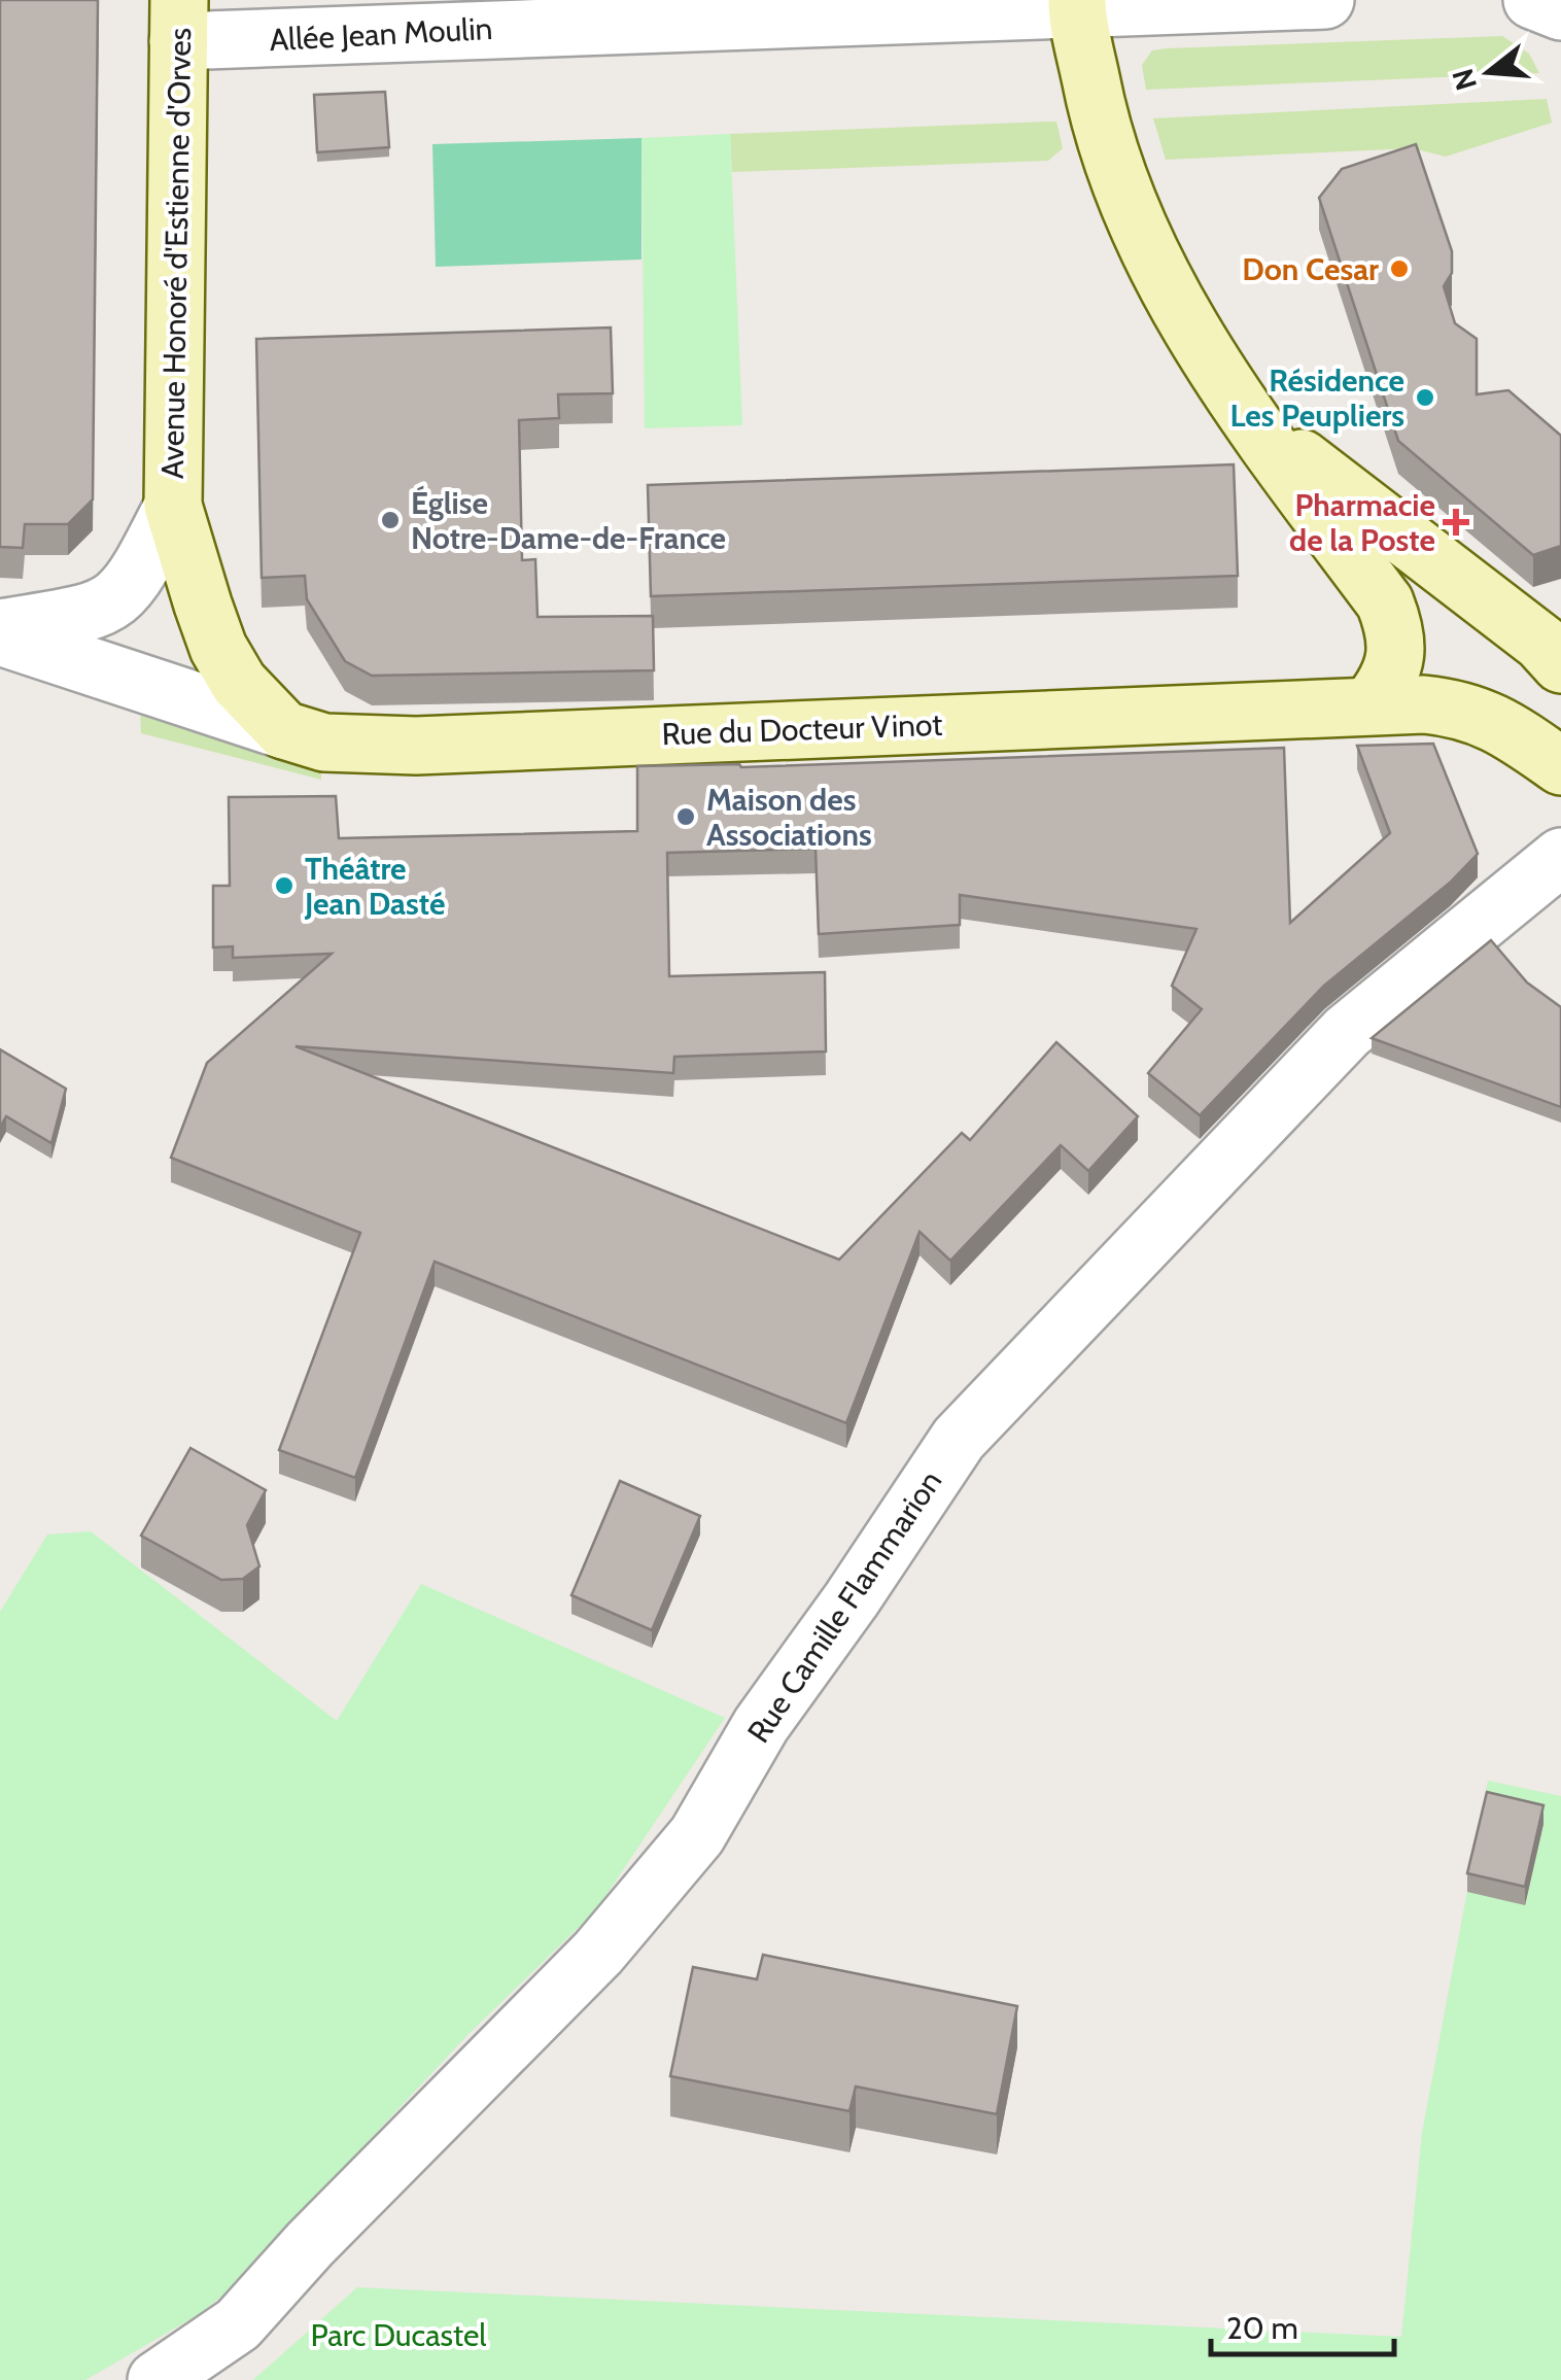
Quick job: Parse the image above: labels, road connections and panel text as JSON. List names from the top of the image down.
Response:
{
  "streets": {
    "street": [
      "Allée Jean Moulin",
      "Avenue Honoré d'Estienne d'Orves",
      "Rue du Docteur Vinot",
      "Rue Camille Flammarion"
    ]
  },
  "crossings": [
    ["Allée Jean Moulin", "Avenue Honoré d'Estienne d'Orves"]
  ],
  "parks": ["Parc Ducastel"],
  "places": {
    "other": [
      "Don Cesar",
      "Résidence Les Peupliers",
      "Église Notre-Dame-de-France",
      "Maison des Associations",
      "Théâtre Jean Dasté"
    ],
    "health": ["Pharmacie de la Poste"]
  },
  "scale_bar": "20 m",
  "north": "left"
}
